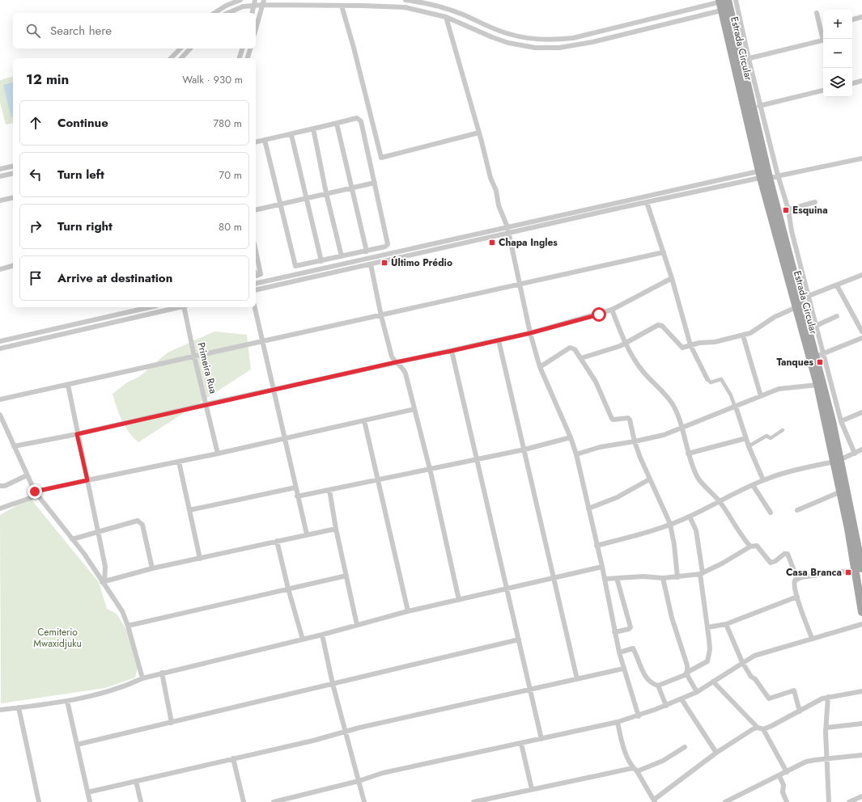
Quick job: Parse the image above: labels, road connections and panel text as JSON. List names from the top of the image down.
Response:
{
  "streets": {
    "main road": ["Estrada Circular"],
    "street": ["Primeira Rua"]
  },
  "parks": ["Cemiterio Mwaxidjuku"],
  "places": {
    "transit": [
      "Esquina",
      "Chapa Ingles",
      "Último Prédio",
      "Tanques",
      "Casa Branca"
    ]
  },
  "page": {
    "map_buttons": ["+", "−"],
    "search": "Search here",
    "heading": ["12 min", "Walk · 930 m"],
    "list": [
      ["Continue", "780 m"],
      ["Turn left", "70 m"],
      ["Turn right", "80 m"],
      "Arrive at destination"
    ]
  }
}
